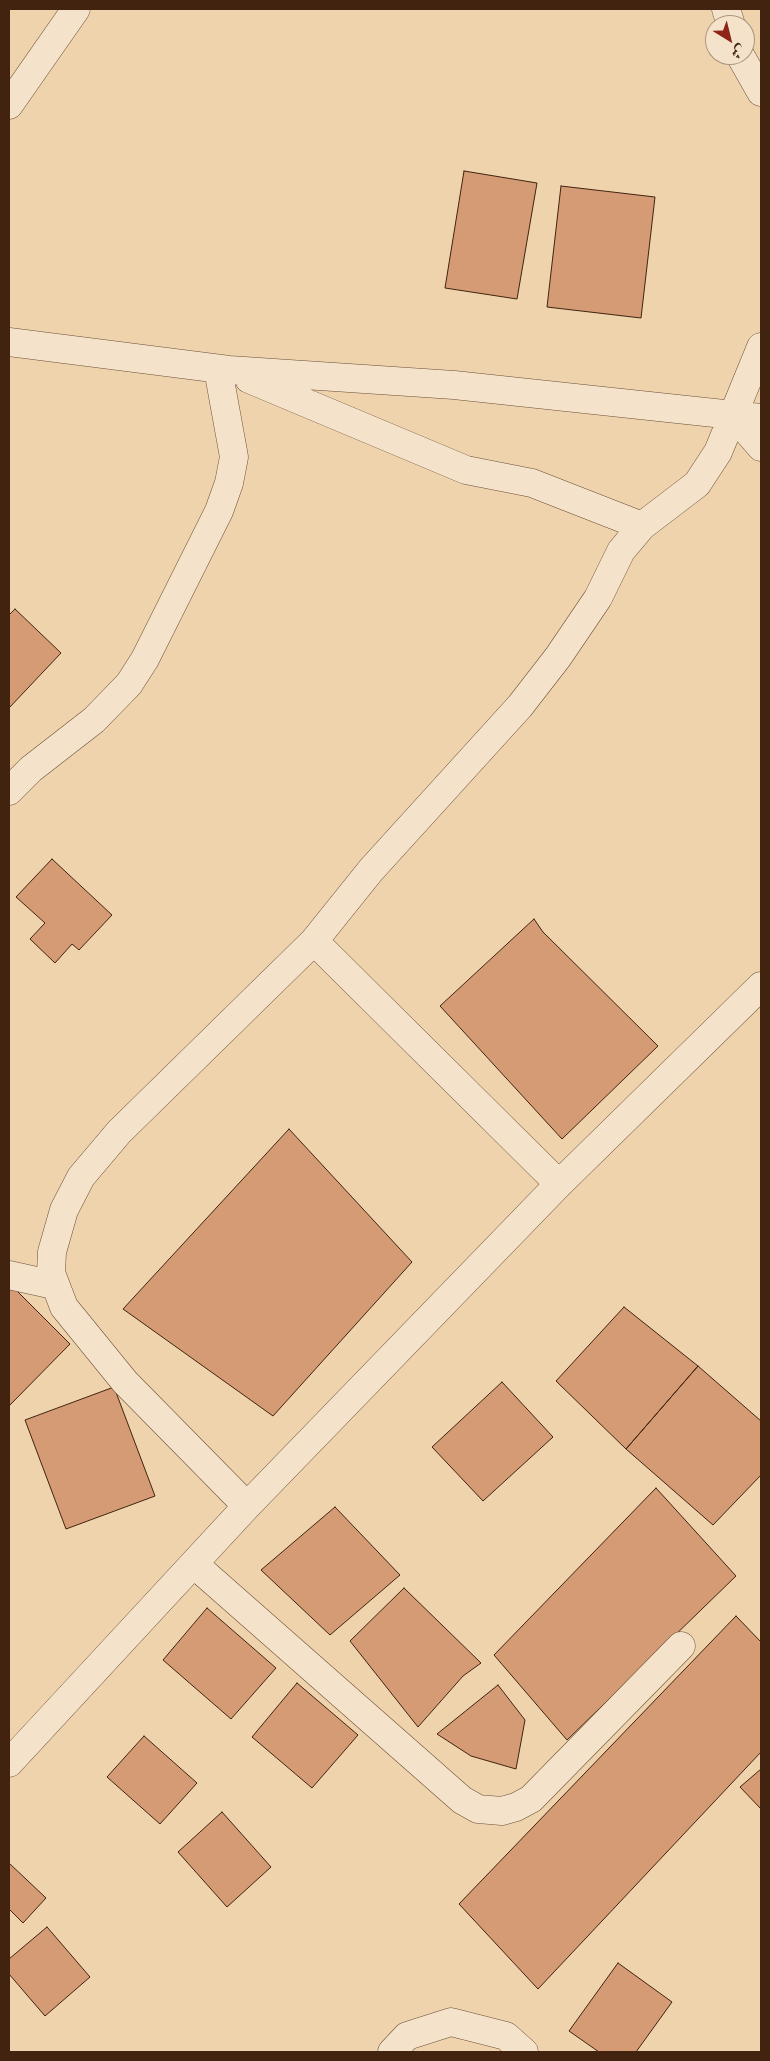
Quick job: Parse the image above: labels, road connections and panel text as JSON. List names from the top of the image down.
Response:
{
  "north": "bottom right"
}
